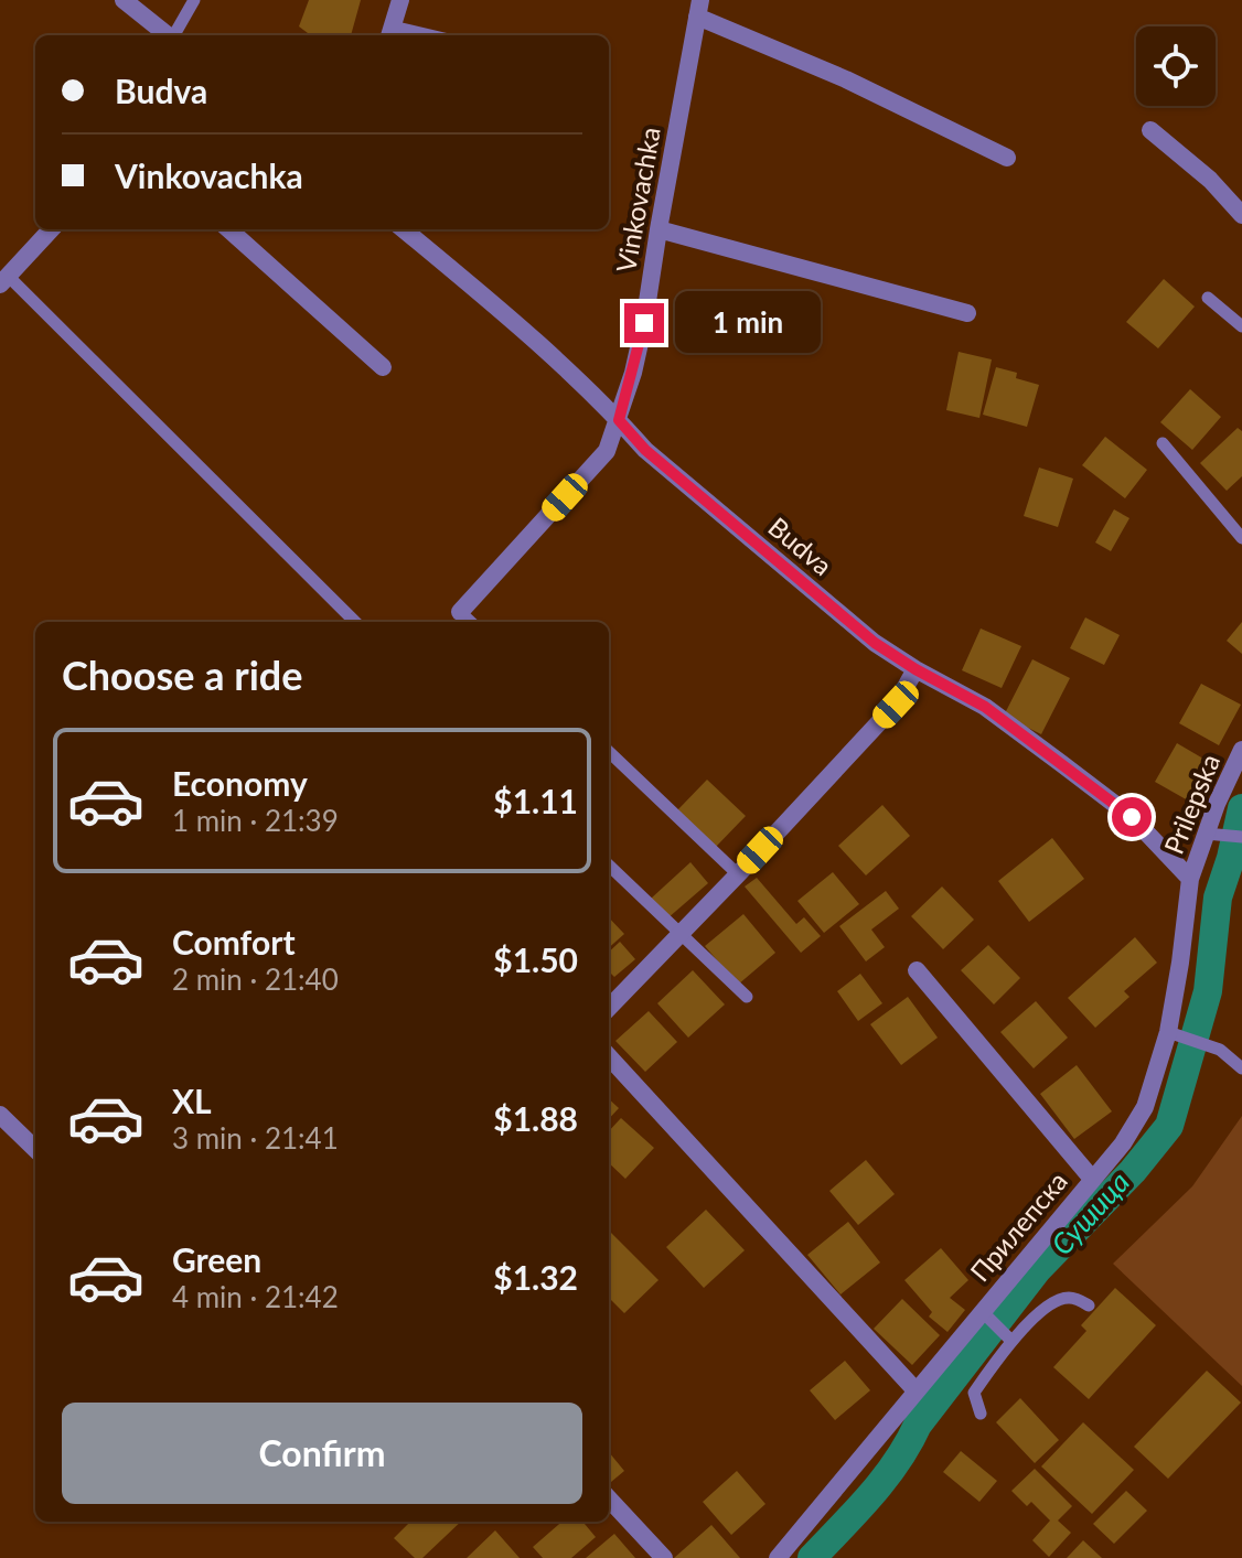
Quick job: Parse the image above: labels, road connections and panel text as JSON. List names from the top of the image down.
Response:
{
  "streets": {
    "street": [
      "Vinkovachka",
      "Budva",
      "Prilepska",
      "Прилепска"
    ]
  },
  "crossings": [
    ["Vinkovachka", "Budva"],
    ["Budva", "Prilepska"],
    ["Budva", "Прилепска"],
    ["Prilepska", "Прилепска"]
  ],
  "water": ["Сушица"],
  "page": {
    "banner": ["Budva", "Vinkovachka"],
    "bubble": "1 min",
    "heading": "Choose a ride",
    "list": [
      {
        "name": "Economy",
        "note": "1 min · 21:39",
        "value": "$1.11"
      },
      {
        "name": "Comfort",
        "note": "2 min · 21:40",
        "value": "$1.50"
      },
      {
        "name": "XL",
        "note": "3 min · 21:41",
        "value": "$1.88"
      },
      {
        "name": "Green",
        "note": "4 min · 21:42",
        "value": "$1.32"
      }
    ],
    "buttons": "Confirm"
  }
}
